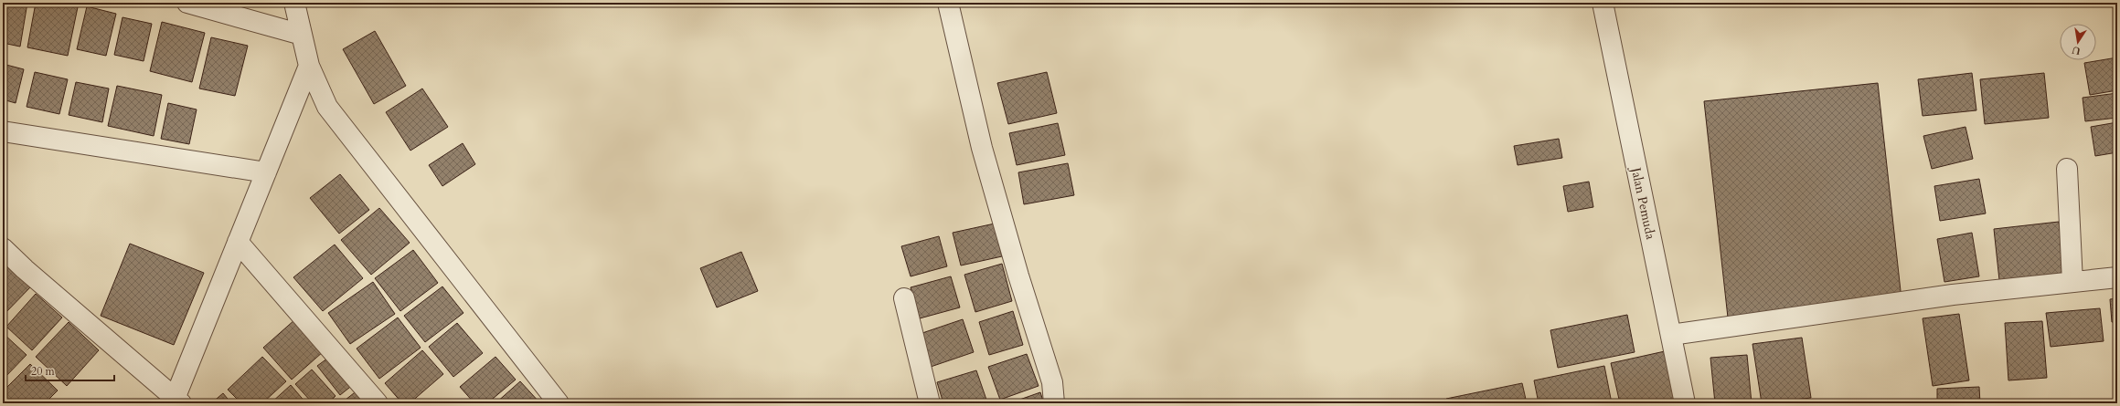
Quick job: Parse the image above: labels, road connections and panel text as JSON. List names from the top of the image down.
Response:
{
  "streets": {
    "street": ["Jalan Pemuda"]
  },
  "scale_bar": "20 m",
  "north": "bottom"
}
